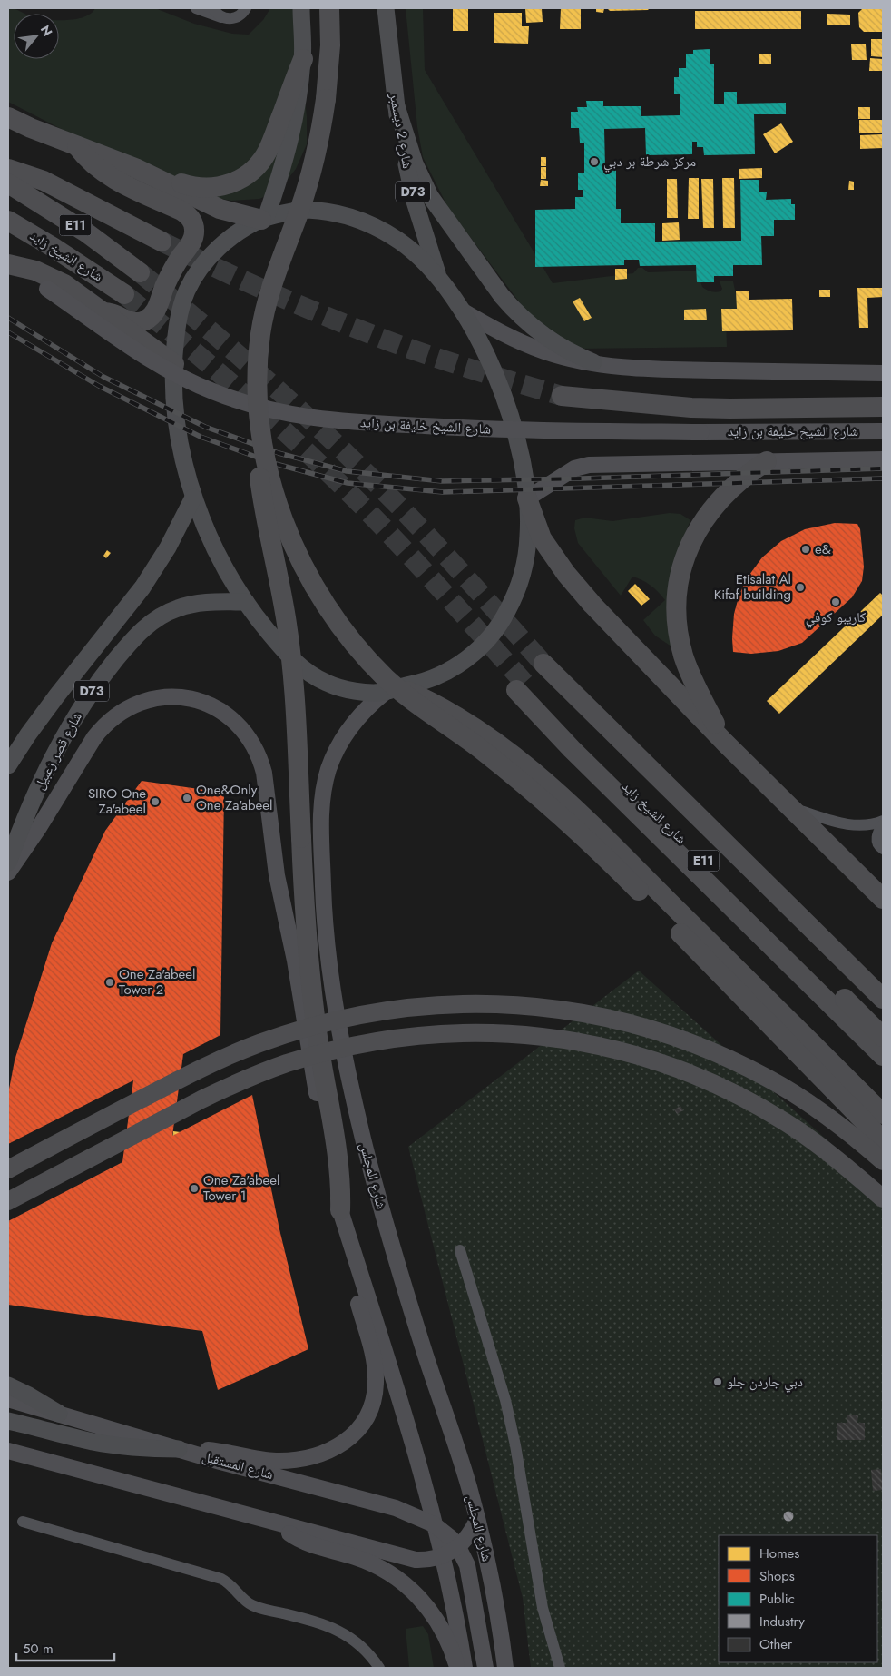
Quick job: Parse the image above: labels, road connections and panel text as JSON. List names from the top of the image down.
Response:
{
  "streets": {
    "highway": ["E11", "شارع الشيخ زايد"],
    "main road": [
      "شارع 2 ديسمبر",
      "D73",
      "شارع الشيخ خليفة بن زايد",
      "شارع قصر زعبيل",
      "شارع المجلس",
      "شارع المستقبل"
    ]
  },
  "places": [
    "مركز شرطة بر دبي",
    "e&",
    "Etisalat Al Kifaf building",
    "كاريبو كوفي",
    "One&Only One Za'abeel",
    "SIRO One Za'abeel",
    "One Za'abeel Tower 2",
    "One Za'abeel Tower 1",
    "دبي جاردن جلو"
  ],
  "legend": [
    "Homes",
    "Shops",
    "Public",
    "Industry",
    "Other"
  ],
  "scale_bar": "50 m",
  "north": "top right"
}
